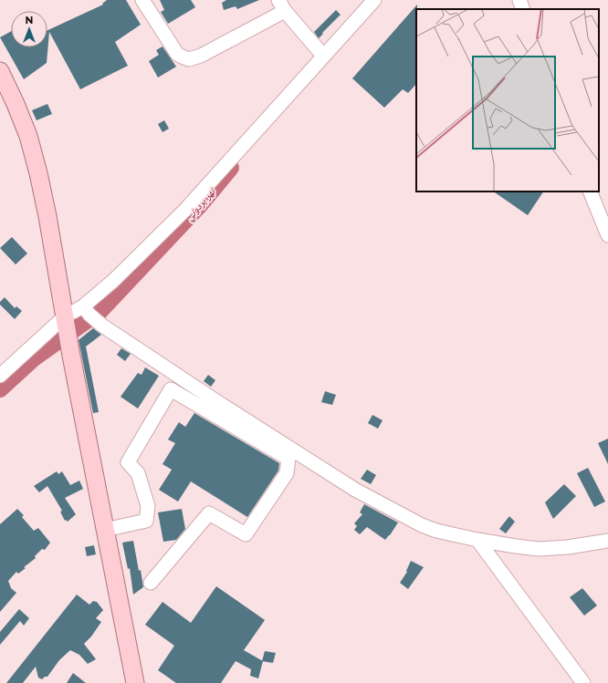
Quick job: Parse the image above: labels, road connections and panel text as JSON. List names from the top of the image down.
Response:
{
  "water": ["نهر بردوني"],
  "north": "top"
}
